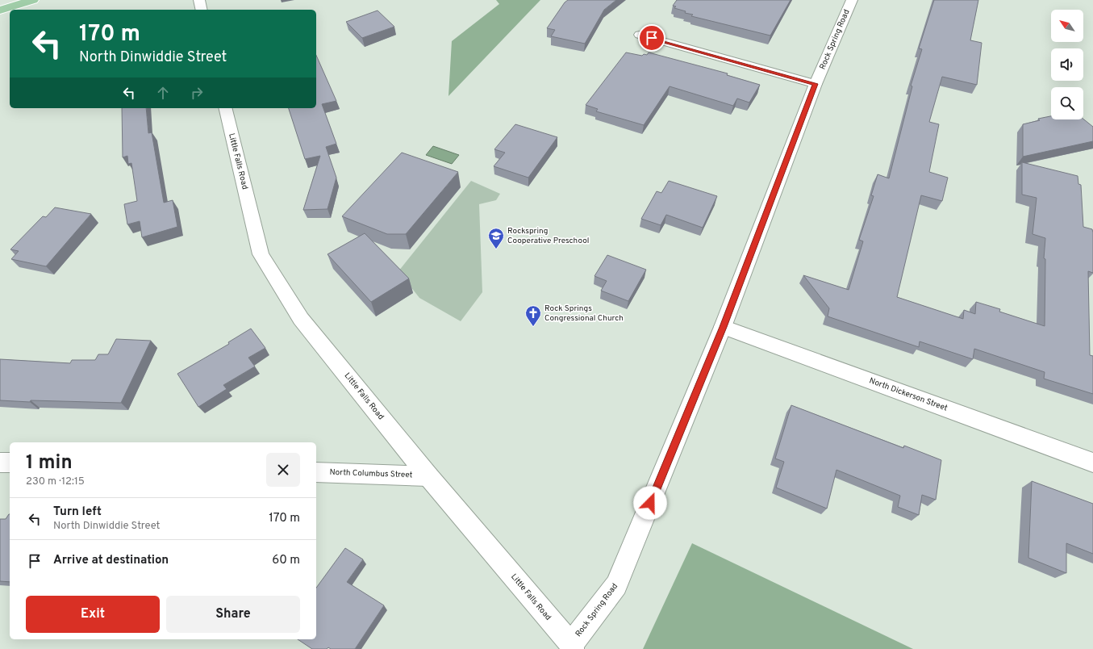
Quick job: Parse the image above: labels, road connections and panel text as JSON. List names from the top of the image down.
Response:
{
  "streets": {
    "street": [
      "Rock Spring Road",
      "Little Falls Road",
      "North Dickerson Street",
      "North Columbus Street"
    ]
  },
  "crossings": [
    ["Rock Spring Road", "Little Falls Road"],
    ["Rock Spring Road", "North Dickerson Street"],
    ["Little Falls Road", "North Columbus Street"]
  ],
  "places": {
    "school or university": ["Rockspring Cooperative Preschool"],
    "church": ["Rock Springs Congressional Church"]
  },
  "north": "top left",
  "page": {
    "turn": ["170 m", "North Dinwiddie Street"],
    "heading": ["1 min", "230 m · 12:15"],
    "list": [
      {
        "name": "Turn left",
        "note": "North Dinwiddie Street",
        "value": "170 m"
      },
      {
        "name": "Arrive at destination",
        "value": "60 m"
      }
    ],
    "buttons": ["Exit", "Share"]
  }
}
